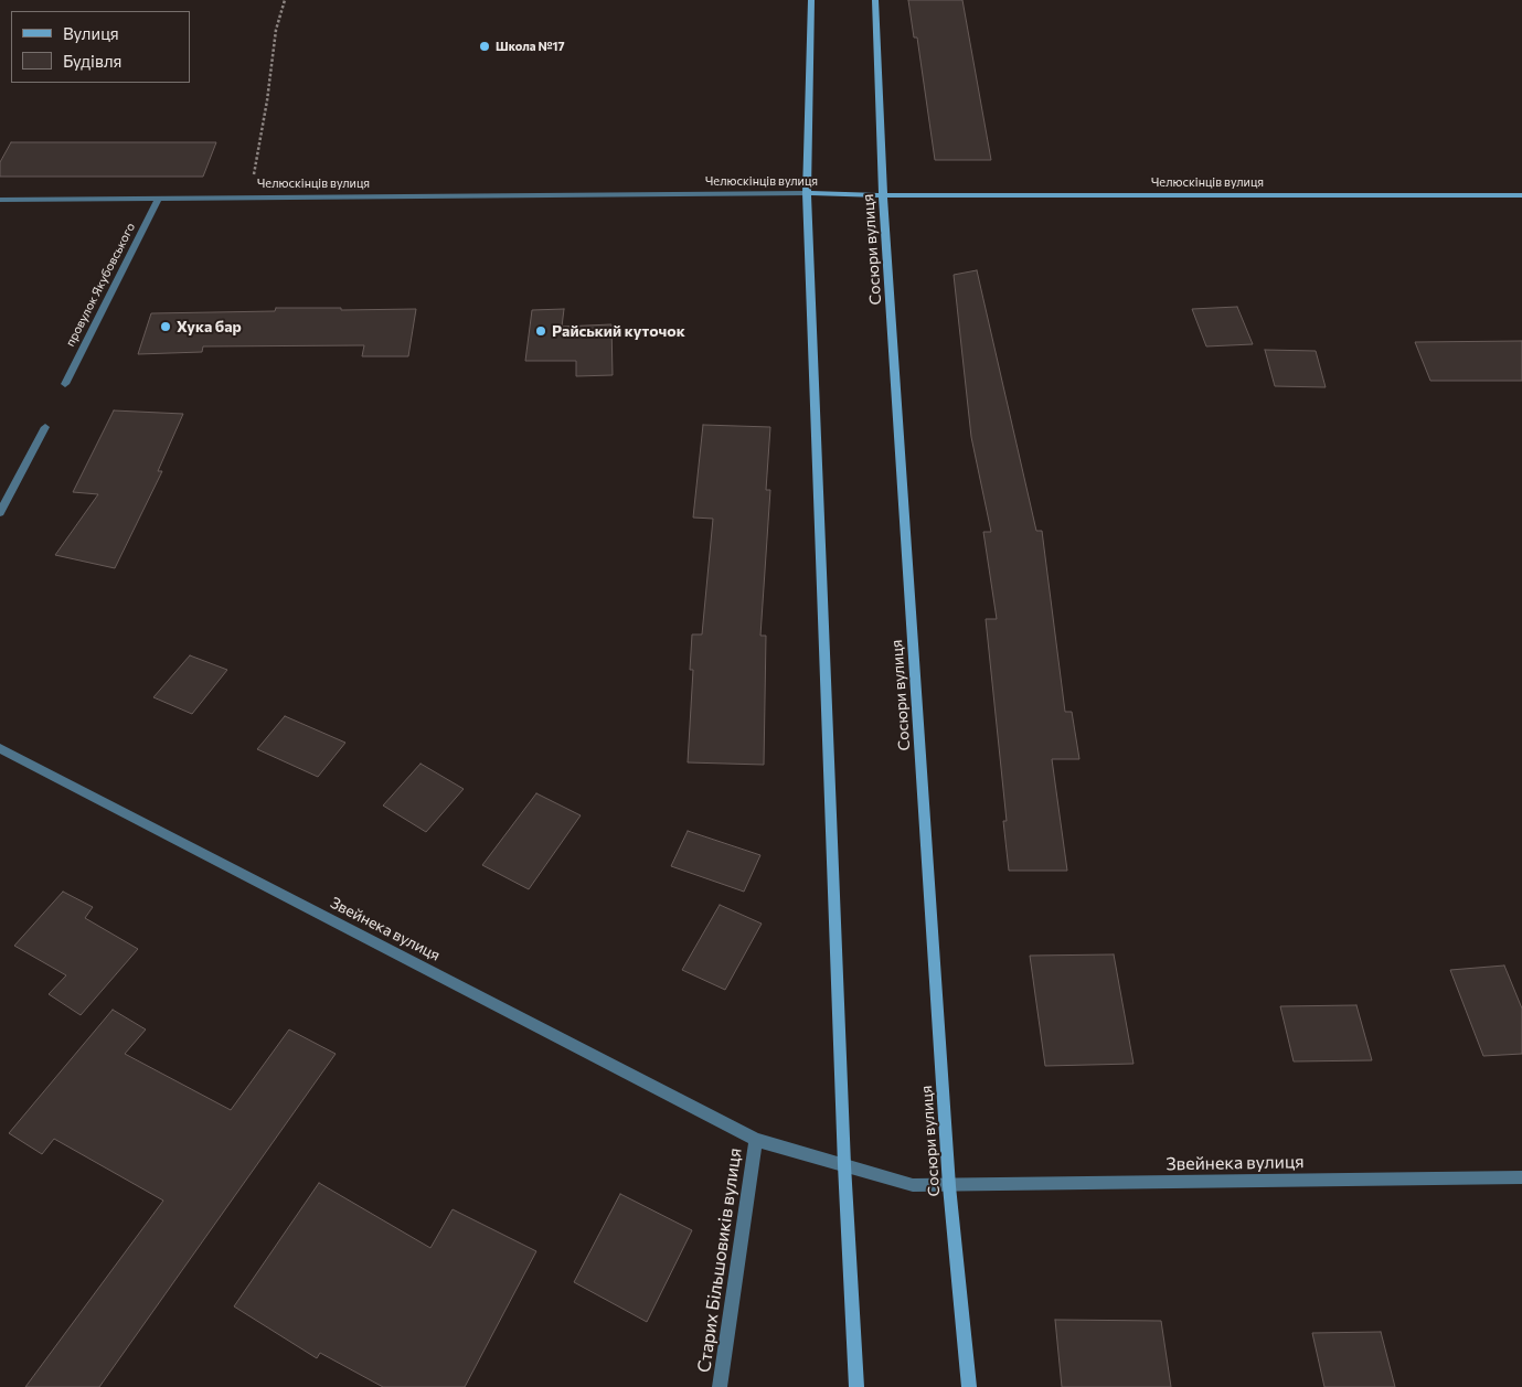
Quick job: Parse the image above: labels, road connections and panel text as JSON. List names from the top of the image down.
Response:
{
  "streets": {
    "street": [
      "Челюскінців вулиця",
      "Сосюри вулиця",
      "провулок Якубовського",
      "Звейнека вулиця",
      "Старих Більшовиків вулиця"
    ]
  },
  "crossings": [
    ["Челюскінців вулиця", "Сосюри вулиця"],
    ["Челюскінців вулиця", "провулок Якубовського"],
    ["Сосюри вулиця", "Звейнека вулиця"],
    ["Сосюри вулиця", "Старих Більшовиків вулиця"],
    ["Звейнека вулиця", "Старих Більшовиків вулиця"]
  ],
  "places": ["Школа №17", "Хука бар", "Райський куточок"],
  "legend": ["Вулиця", "Будівля"]
}
